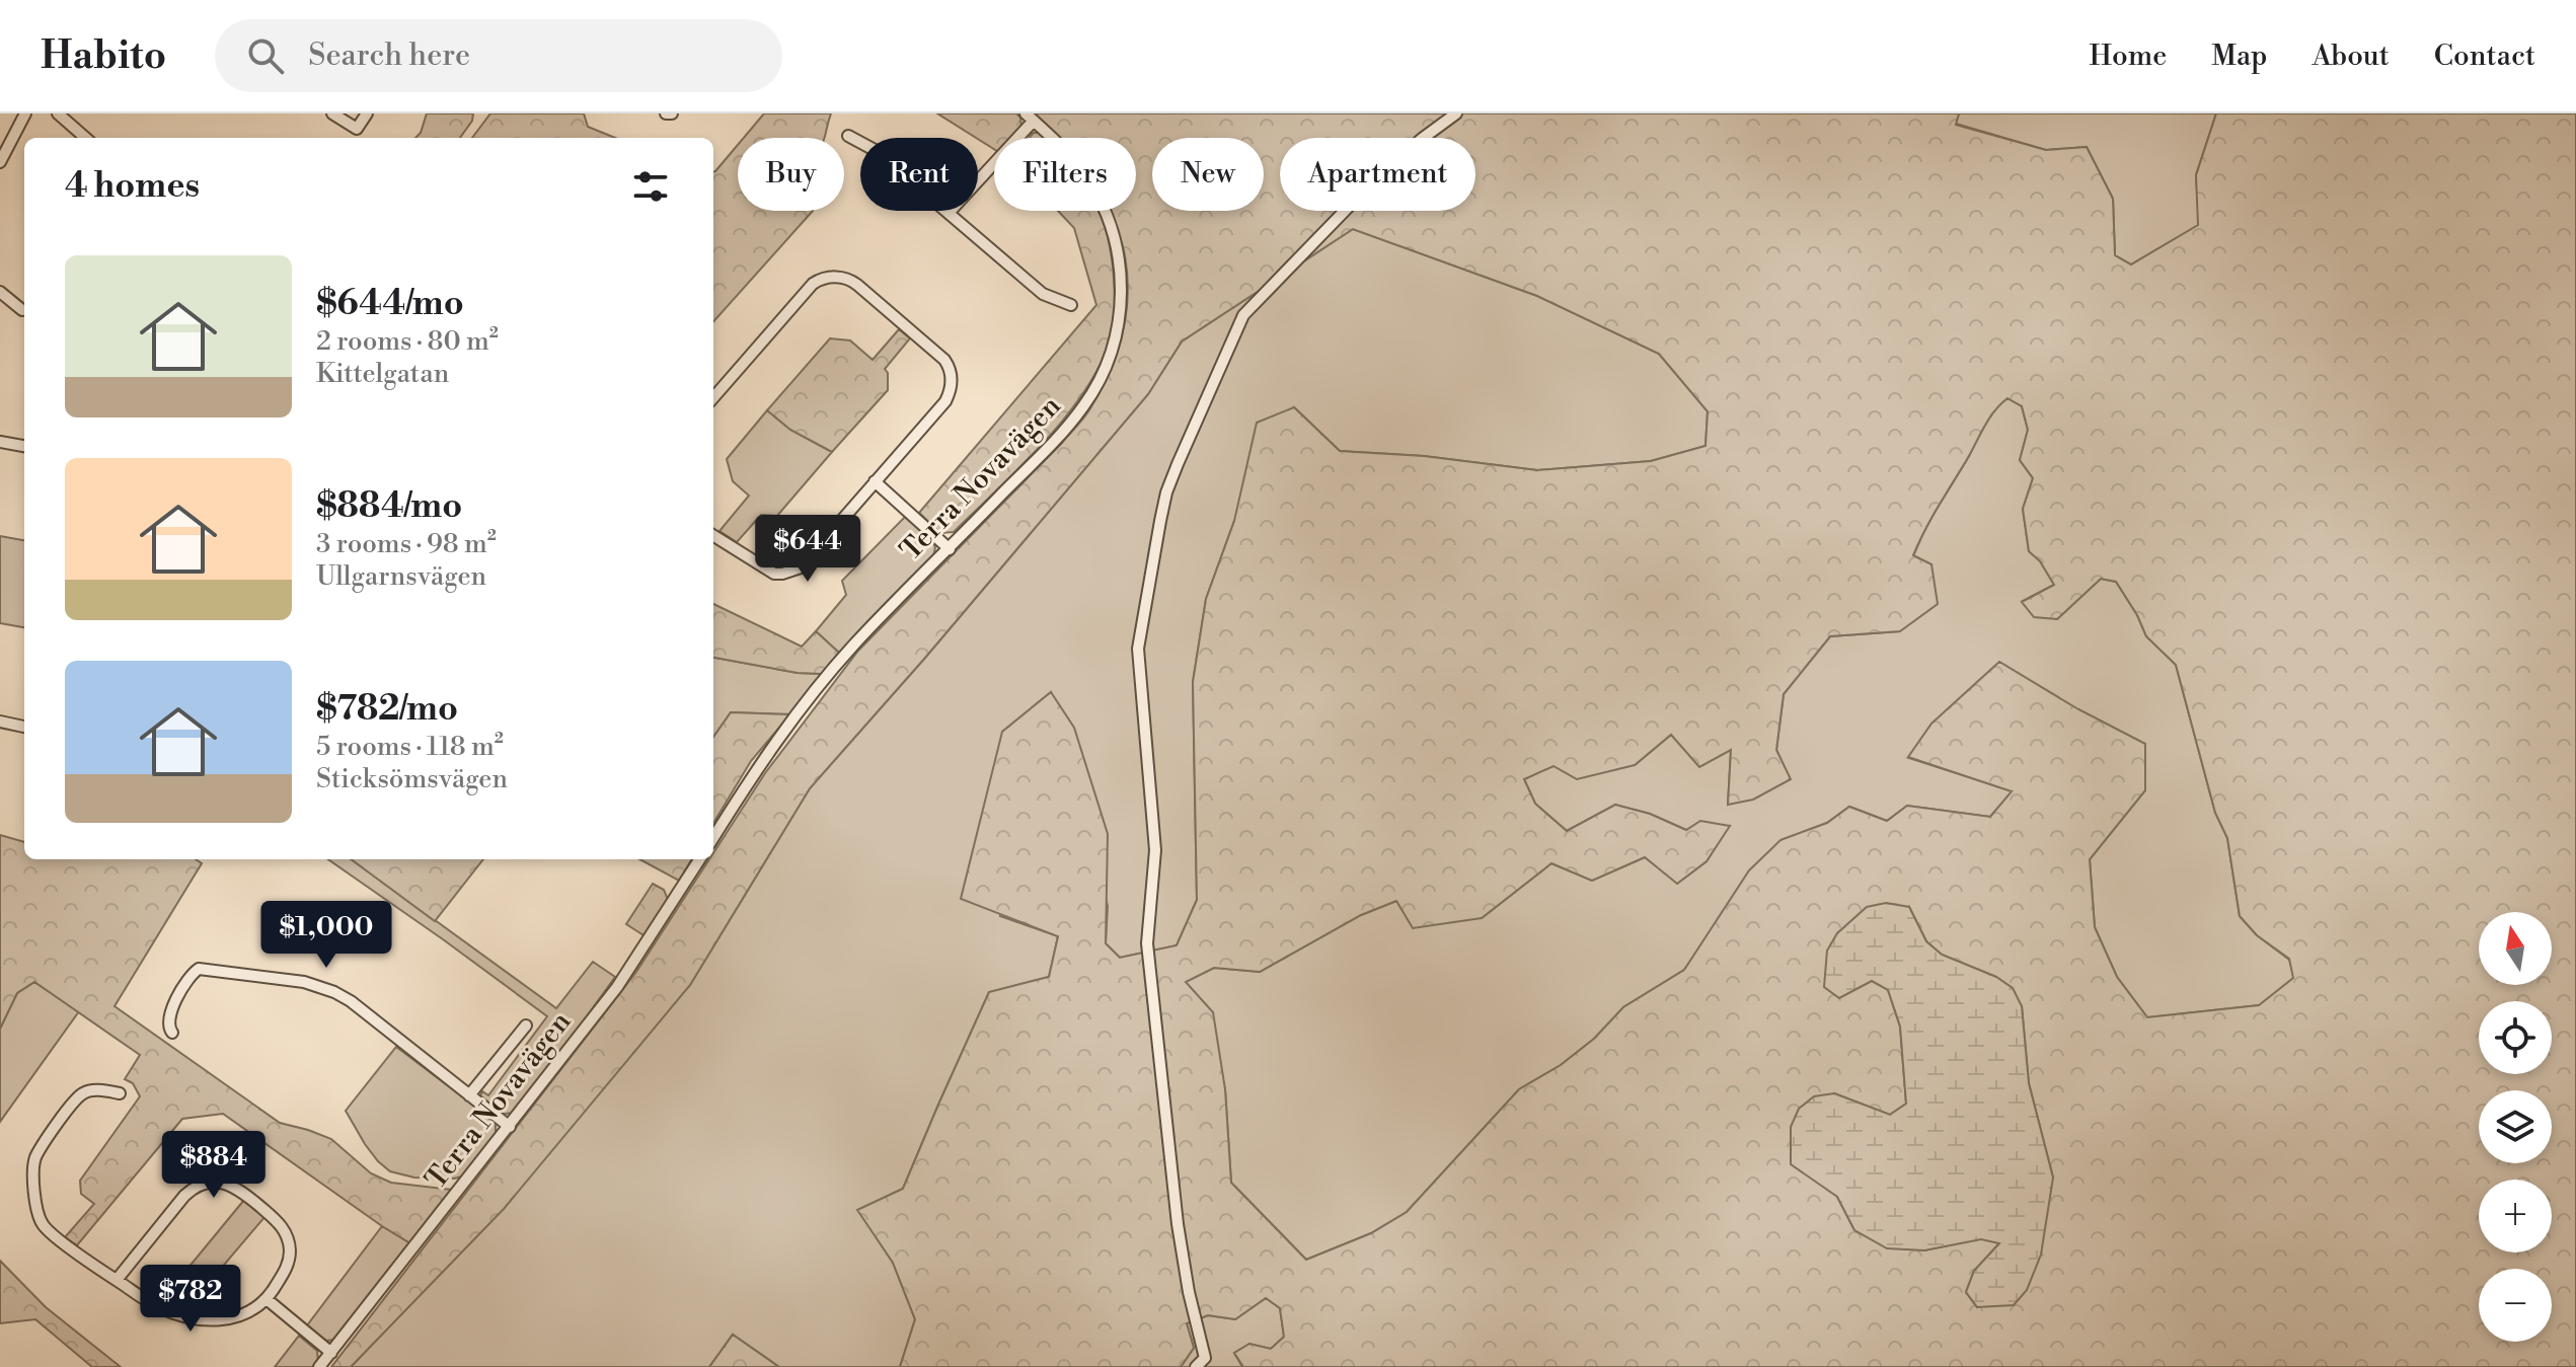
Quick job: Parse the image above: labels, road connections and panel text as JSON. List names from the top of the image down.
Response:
{
  "streets": {
    "street": ["Terra Novavägen"]
  },
  "north": "top",
  "page": {
    "header": "Habito",
    "search": "Search here",
    "nav": [
      "Home",
      "Map",
      "About",
      "Contact"
    ],
    "chip": [
      "Buy",
      "Rent",
      "Filters",
      "New",
      "Apartment"
    ],
    "heading": "4 homes",
    "list": [
      {
        "name": "$644/mo",
        "note": "2 rooms · 80 m² · Kittelgatan"
      },
      {
        "name": "$884/mo",
        "note": "3 rooms · 98 m² · Ullgarnsvägen"
      },
      {
        "name": "$782/mo",
        "note": "5 rooms · 118 m² · Sticksömsvägen"
      }
    ],
    "price": [
      "$644",
      "$1,000",
      "$884",
      "$782"
    ],
    "map_buttons": ["+", "−"]
  }
}
